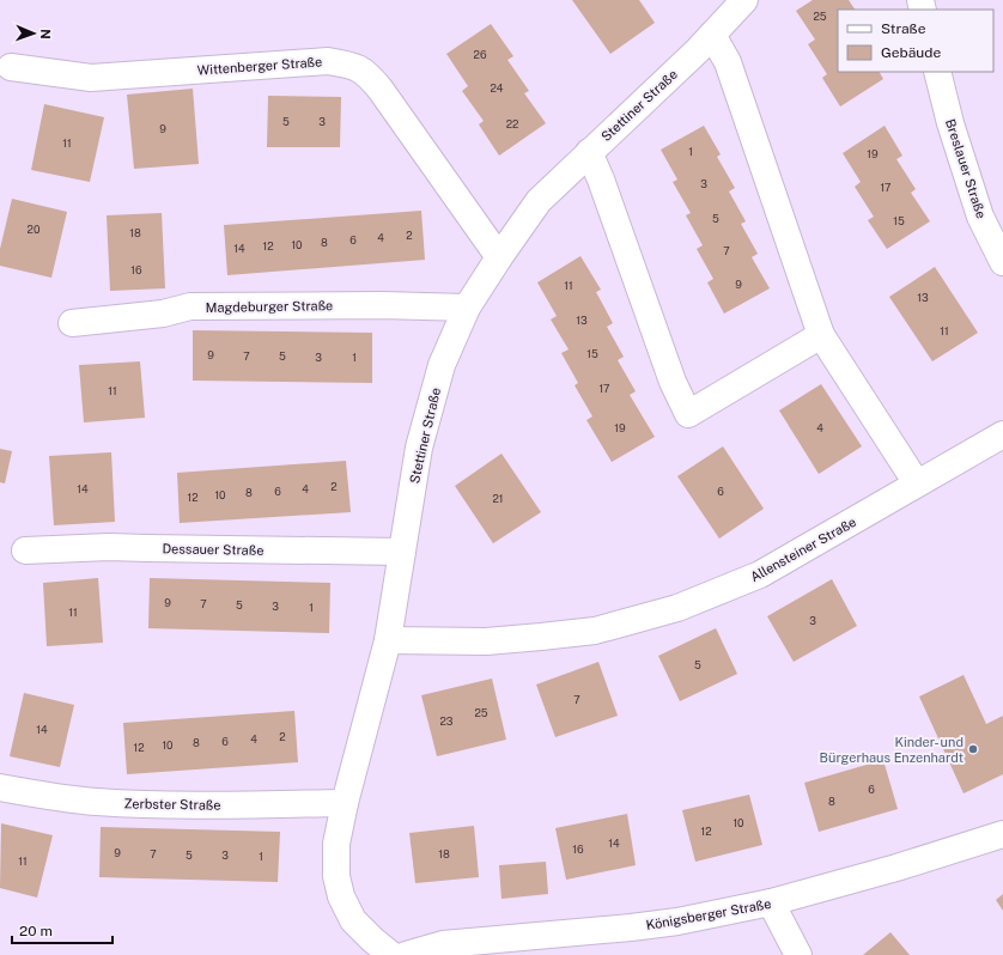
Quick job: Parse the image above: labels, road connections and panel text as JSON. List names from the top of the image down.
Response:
{
  "streets": {
    "street": [
      "Wittenberger Straße",
      "Stettiner Straße",
      "Breslauer Straße",
      "Magdeburger Straße",
      "Dessauer Straße",
      "Allensteiner Straße",
      "Zerbster Straße",
      "Königsberger Straße"
    ]
  },
  "crossings": [
    ["Wittenberger Straße", "Stettiner Straße"],
    ["Stettiner Straße", "Magdeburger Straße"],
    ["Stettiner Straße", "Dessauer Straße"],
    ["Stettiner Straße", "Allensteiner Straße"],
    ["Stettiner Straße", "Zerbster Straße"]
  ],
  "places": ["Kinder- und Bürgerhaus Enzenhardt"],
  "house_numbers": [
    "25",
    "26",
    "24",
    "5",
    "3",
    "22",
    "9",
    "11",
    "1",
    "19",
    "3",
    "17",
    "5",
    "15",
    "20",
    "18",
    "2",
    "4",
    "6",
    "8",
    "10",
    "12",
    "14",
    "7",
    "16",
    "9",
    "11",
    "13",
    "13",
    "11",
    "15",
    "9",
    "7",
    "5",
    "3",
    "1",
    "17",
    "11",
    "19",
    "4",
    "2",
    "14",
    "4",
    "6",
    "6",
    "8",
    "10",
    "12",
    "21",
    "9",
    "7",
    "5",
    "3",
    "1",
    "11",
    "3",
    "5",
    "7",
    "25",
    "23",
    "14",
    "2",
    "4",
    "6",
    "8",
    "10",
    "12",
    "6",
    "8",
    "10",
    "12",
    "14",
    "16",
    "9",
    "7",
    "18",
    "5",
    "3",
    "1",
    "11"
  ],
  "legend": ["Straße", "Gebäude"],
  "scale_bar": "20 m",
  "north": "right"
}
